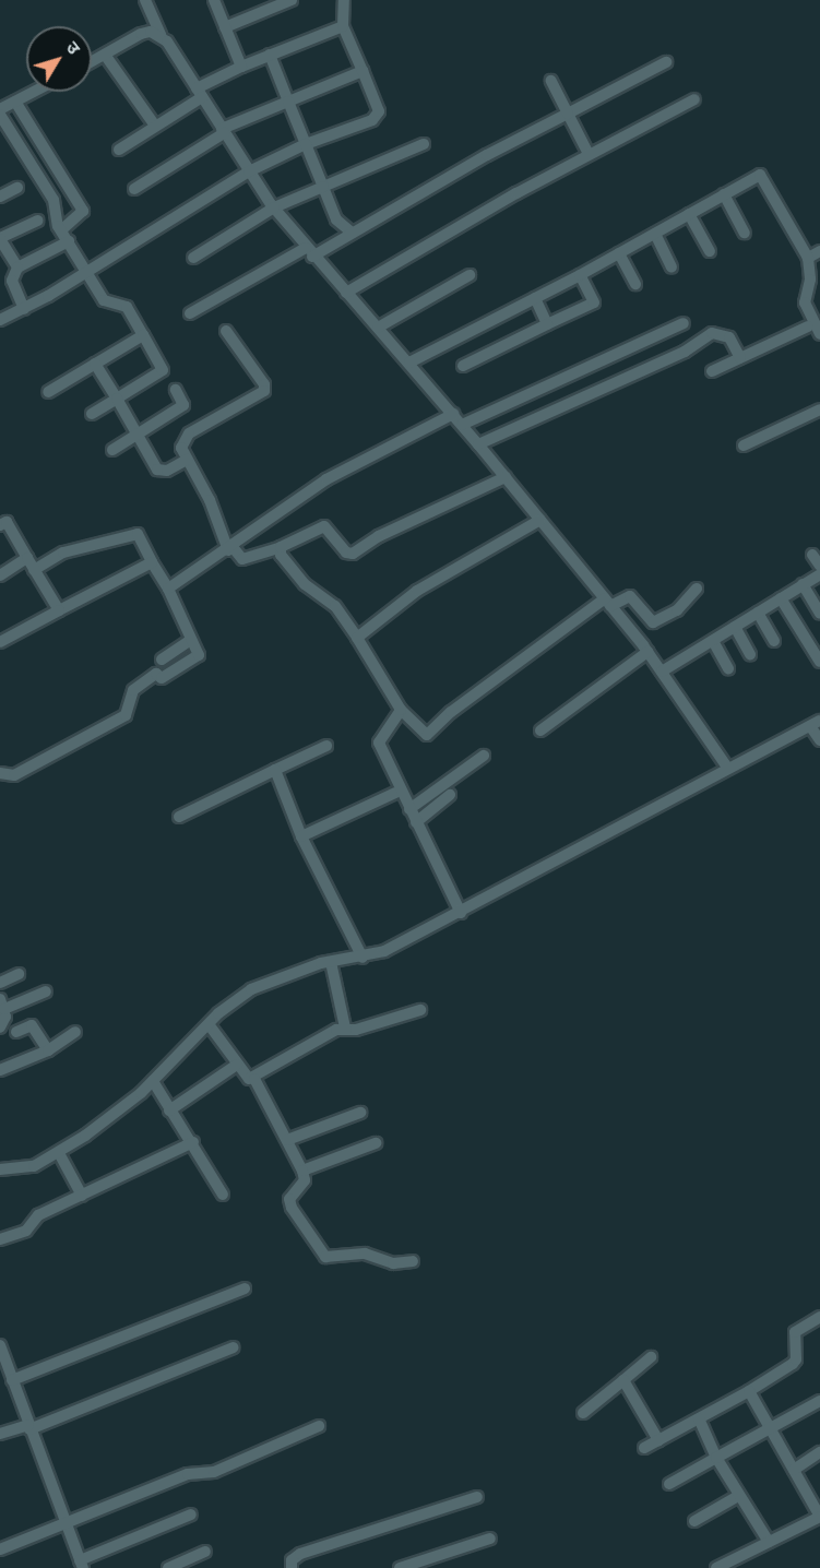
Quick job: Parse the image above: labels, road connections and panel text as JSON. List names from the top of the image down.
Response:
{
  "north": "top right"
}
